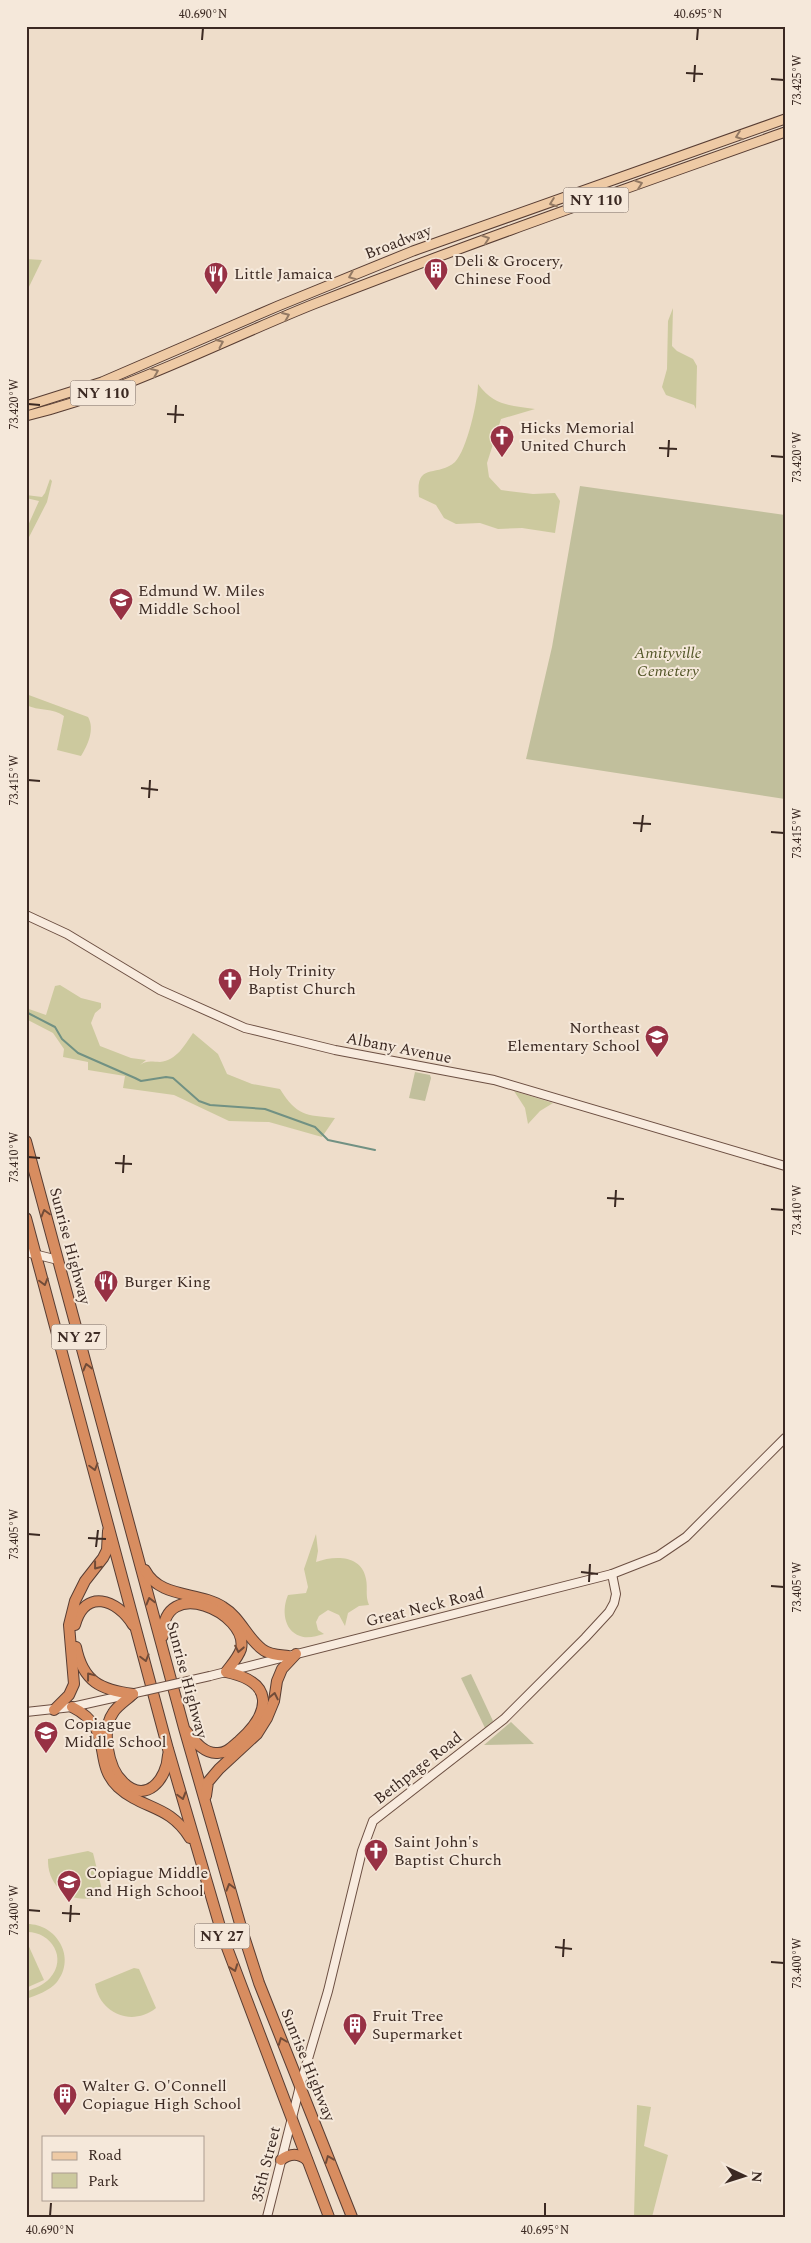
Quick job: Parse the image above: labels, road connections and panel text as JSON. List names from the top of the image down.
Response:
{
  "streets": {
    "highway": ["Sunrise Highway", "NY 27"],
    "main road": ["NY 110", "Broadway"],
    "street": [
      "Albany Avenue",
      "Great Neck Road",
      "Bethpage Road",
      "35th Street"
    ]
  },
  "crossings": [
    ["Sunrise Highway", "Bethpage Road"],
    ["Sunrise Highway", "35th Street"],
    ["Great Neck Road", "Bethpage Road"],
    ["Bethpage Road", "35th Street"]
  ],
  "parks": ["Amityville Cemetery"],
  "places": {
    "building": ["Deli & Grocery, Chinese Food", "Fruit Tree Supermarket", "Walter G. O'Connell Copiague High School"],
    "restaurant": ["Little Jamaica", "Burger King"],
    "church": ["Hicks Memorial United Church", "Holy Trinity Baptist Church", "Saint John's Baptist Church"],
    "school or university": [
      "Edmund W. Miles Middle School",
      "Northeast Elementary School",
      "Copiague Middle School",
      "Copiague Middle and High School"
    ]
  },
  "legend": ["Road", "Park"],
  "north": "right",
  "coordinates": [
    "40.690°N",
    "40.695°N",
    "73.425°W",
    "73.420°W",
    "73.415°W",
    "73.410°W",
    "73.405°W",
    "73.400°W"
  ]
}
